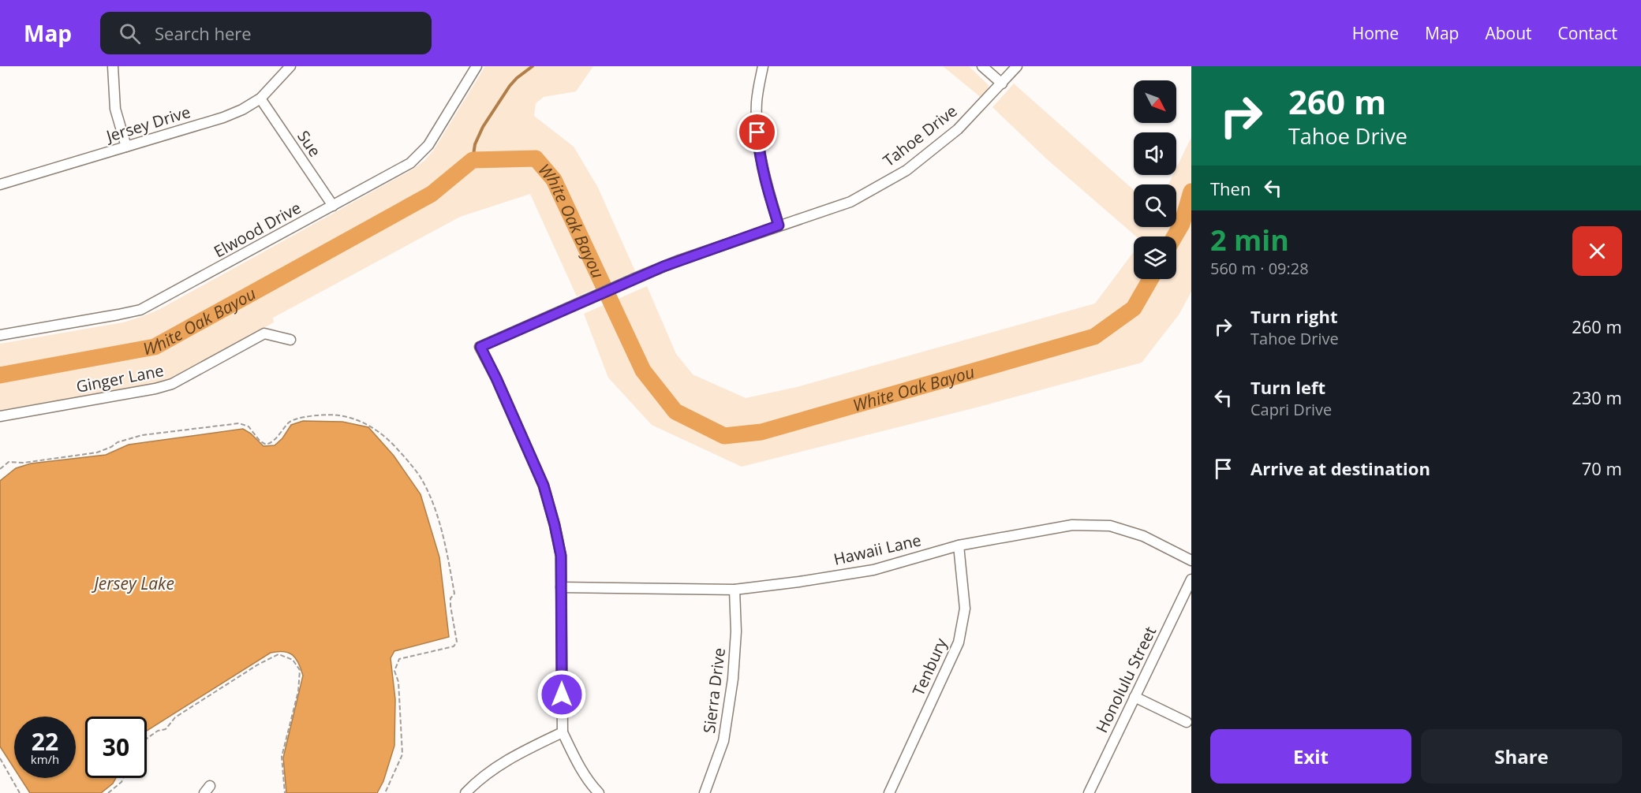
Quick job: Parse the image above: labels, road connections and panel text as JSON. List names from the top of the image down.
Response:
{
  "streets": {
    "street": [
      "Jersey Drive",
      "Tahoe Drive",
      "Sue",
      "Elwood Drive",
      "Ginger Lane",
      "Hawaii Lane",
      "Tenbury",
      "Honolulu Street",
      "Sierra Drive"
    ]
  },
  "crossings": [
    ["Jersey Drive", "Sue"],
    ["Tahoe Drive", "Hawaii Lane"],
    ["Sue", "Elwood Drive"],
    ["Hawaii Lane", "Tenbury"],
    ["Hawaii Lane", "Sierra Drive"]
  ],
  "water": ["White Oak Bayou", "Jersey Lake"],
  "north": "bottom right",
  "page": {
    "header": "Map",
    "search": "Search here",
    "nav": [
      "Home",
      "Map",
      "About",
      "Contact"
    ],
    "turn": ["260 m", "Tahoe Drive"],
    "then": "Then",
    "heading": ["2 min", "560 m · 09:28"],
    "list": [
      {
        "name": "Turn right",
        "note": "Tahoe Drive",
        "value": "260 m"
      },
      {
        "name": "Turn left",
        "note": "Capri Drive",
        "value": "230 m"
      },
      {
        "name": "Arrive at destination",
        "value": "70 m"
      }
    ],
    "speed": "22 km/h",
    "limit": "30",
    "buttons": ["Exit", "Share"]
  }
}
